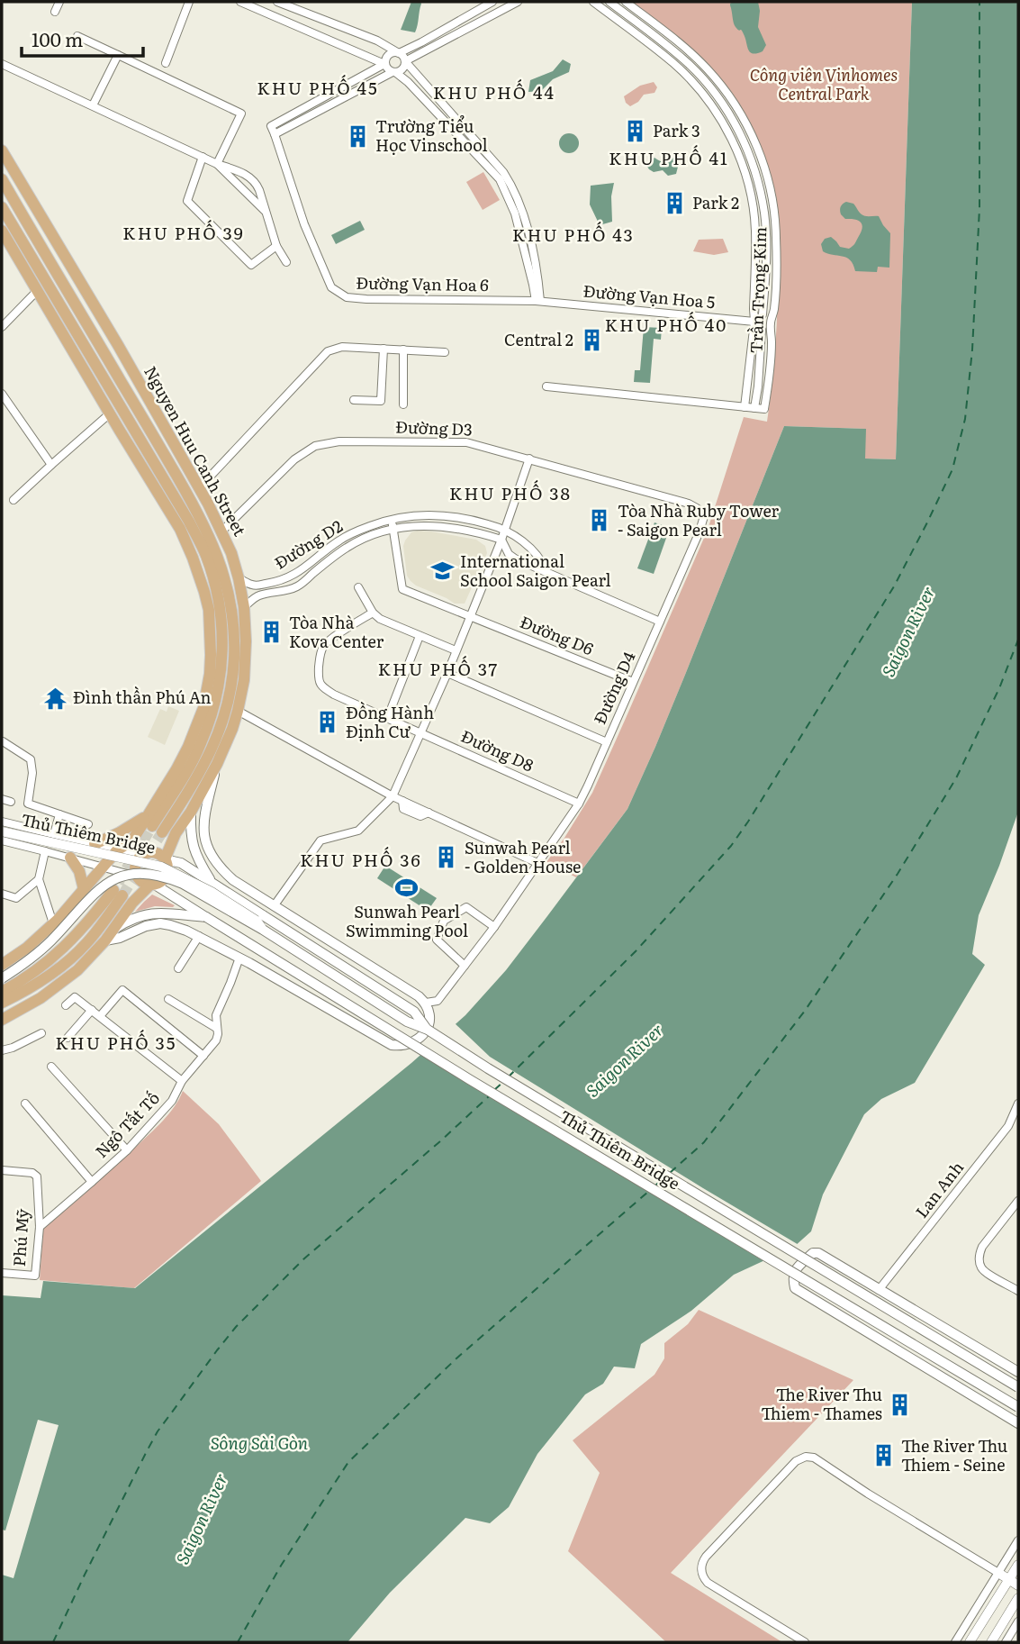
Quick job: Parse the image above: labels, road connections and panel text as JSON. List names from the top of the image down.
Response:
{
  "streets": {
    "main road": ["Nguyen Huu Canh Street", "Thủ Thiêm Bridge"],
    "street": [
      "Đường Vạn Hoa 6",
      "Trần Trọng Kim",
      "Đường Vạn Hoa 5",
      "Đường D3",
      "Đường D2",
      "Đường D6",
      "Đường D4",
      "Đường D8",
      "Ngô Tất Tố",
      "Lan Anh",
      "Phú Mỹ"
    ]
  },
  "crossings": [
    ["Đường Vạn Hoa 6", "Đường Vạn Hoa 5"],
    ["Trần Trọng Kim", "Đường Vạn Hoa 5"],
    ["Đường D3", "Nguyen Huu Canh Street"],
    ["Đường D3", "Đường D4"],
    ["Nguyen Huu Canh Street", "Đường D2"],
    ["Nguyen Huu Canh Street", "Thủ Thiêm Bridge"],
    ["Đường D2", "Đường D6"],
    ["Đường D6", "Đường D4"],
    ["Đường D4", "Đường D8"],
    ["Ngô Tất Tố", "Phú Mỹ"]
  ],
  "districts": [
    "KHU PHỐ 45",
    "KHU PHỐ 44",
    "KHU PHỐ 41",
    "KHU PHỐ 39",
    "KHU PHỐ 43",
    "KHU PHỐ 40",
    "KHU PHỐ 38",
    "KHU PHỐ 37",
    "KHU PHỐ 36",
    "KHU PHỐ 35"
  ],
  "water": ["Saigon River", "Sông Sài Gòn"],
  "parks": ["Công viên Vinhomes Central Park"],
  "places": {
    "building": [
      "Park 3",
      "Trường Tiểu Học Vinschool",
      "Park 2",
      "Central 2",
      "Tòa Nhà Ruby Tower - Saigon Pearl",
      "Tòa Nhà Kova Center",
      "Đồng Hành Định Cư",
      "Sunwah Pearl - Golden House",
      "The River Thu Thiem - Thames",
      "The River Thu Thiem - Seine"
    ],
    "school or university": ["International School Saigon Pearl"],
    "temple": ["Đình thần Phú An"],
    "sports": ["Sunwah Pearl Swimming Pool"]
  },
  "scale_bar": "100 m"
}
